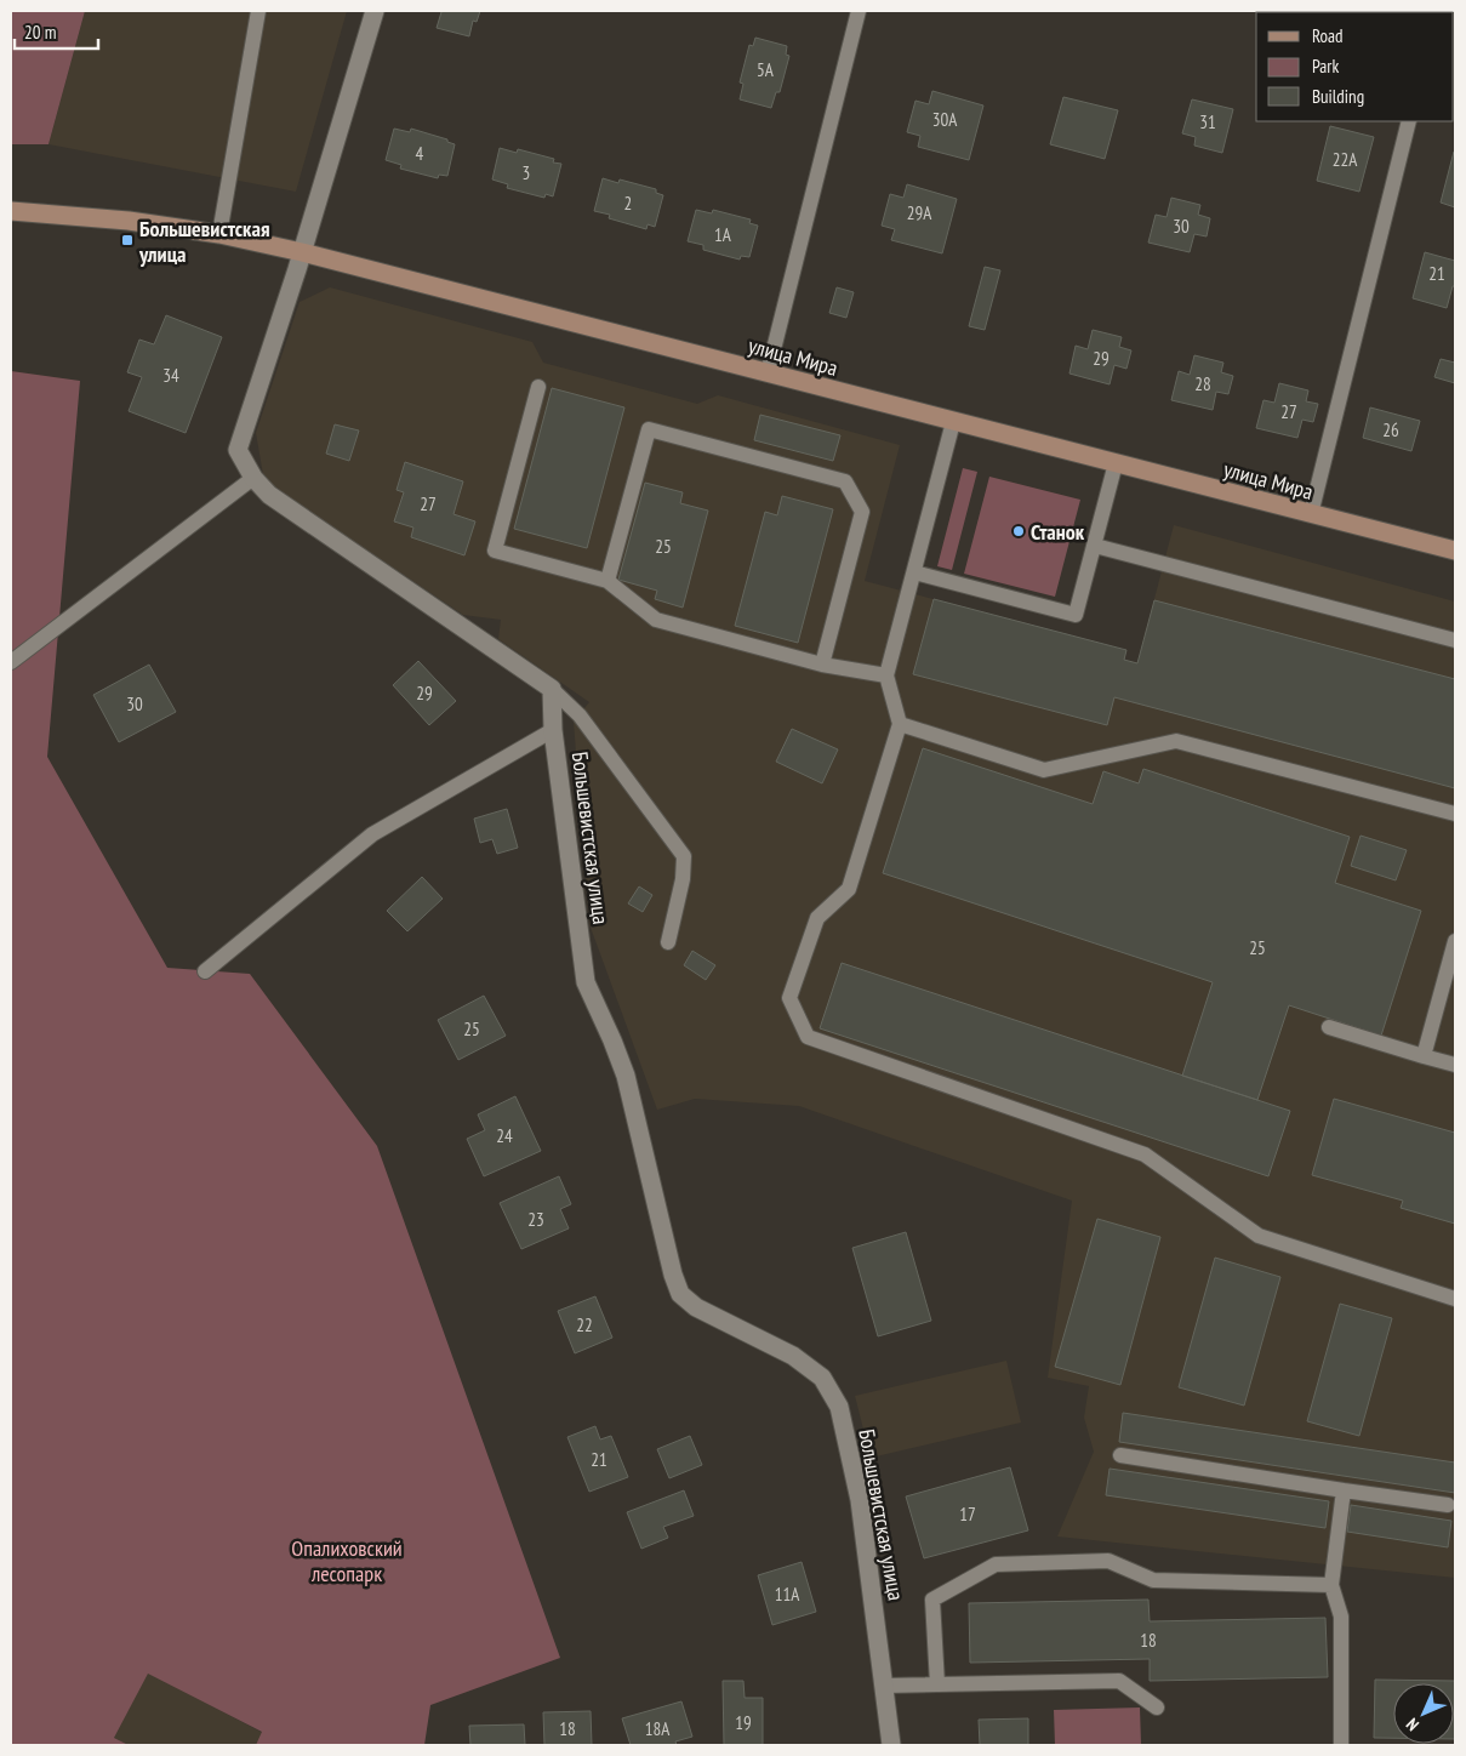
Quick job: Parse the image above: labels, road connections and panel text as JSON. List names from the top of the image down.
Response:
{
  "streets": {
    "street": ["улица Мира", "Большевистская улица"]
  },
  "parks": ["Опалиховский лесопарк"],
  "places": {
    "transit": ["Большевистская улица"],
    "other": ["Станок"]
  },
  "house_numbers": [
    "5А",
    "30А",
    "31",
    "4",
    "22А",
    "3",
    "2",
    "29А",
    "30",
    "1А",
    "21",
    "29",
    "34",
    "28",
    "27",
    "26",
    "27",
    "25",
    "29",
    "30",
    "25",
    "25",
    "24",
    "23",
    "22",
    "21",
    "17",
    "11А",
    "18",
    "19",
    "18",
    "18А"
  ],
  "legend": ["Road", "Park", "Building"],
  "scale_bar": "20 m",
  "north": "bottom left"
}
